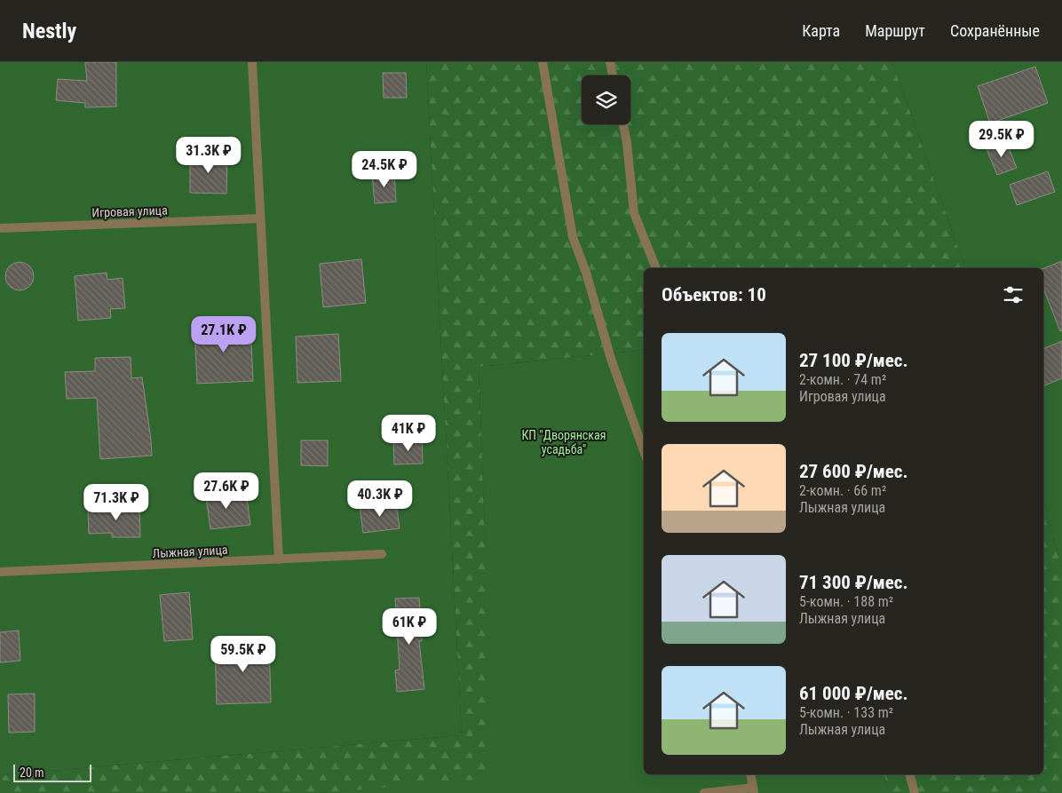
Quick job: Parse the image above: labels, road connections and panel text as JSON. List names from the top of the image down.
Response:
{
  "streets": {
    "street": ["Игровая улица", "Лыжная улица"]
  },
  "parks": ["КП \"Дворянская усадьба\""],
  "scale_bar": "20 m",
  "page": {
    "header": "Nestly",
    "nav": ["Карта", "Маршрут", "Сохранённые"],
    "price": [
      "29.5K ₽",
      "31.3K ₽",
      "24.5K ₽",
      "27.1K ₽",
      "41K ₽",
      "27.6K ₽",
      "40.3K ₽",
      "71.3K ₽",
      "61K ₽",
      "59.5K ₽"
    ],
    "heading": "Объектов: 10",
    "list": [
      {
        "name": "27 100 ₽/мес.",
        "note": "2-комн. · 74 m² · Игровая улица"
      },
      {
        "name": "27 600 ₽/мес.",
        "note": "2-комн. · 66 m² · Лыжная улица"
      },
      {
        "name": "71 300 ₽/мес.",
        "note": "5-комн. · 188 m² · Лыжная улица"
      },
      {
        "name": "61 000 ₽/мес.",
        "note": "5-комн. · 133 m² · Лыжная улица"
      }
    ],
    "scale": "20 m"
  }
}
